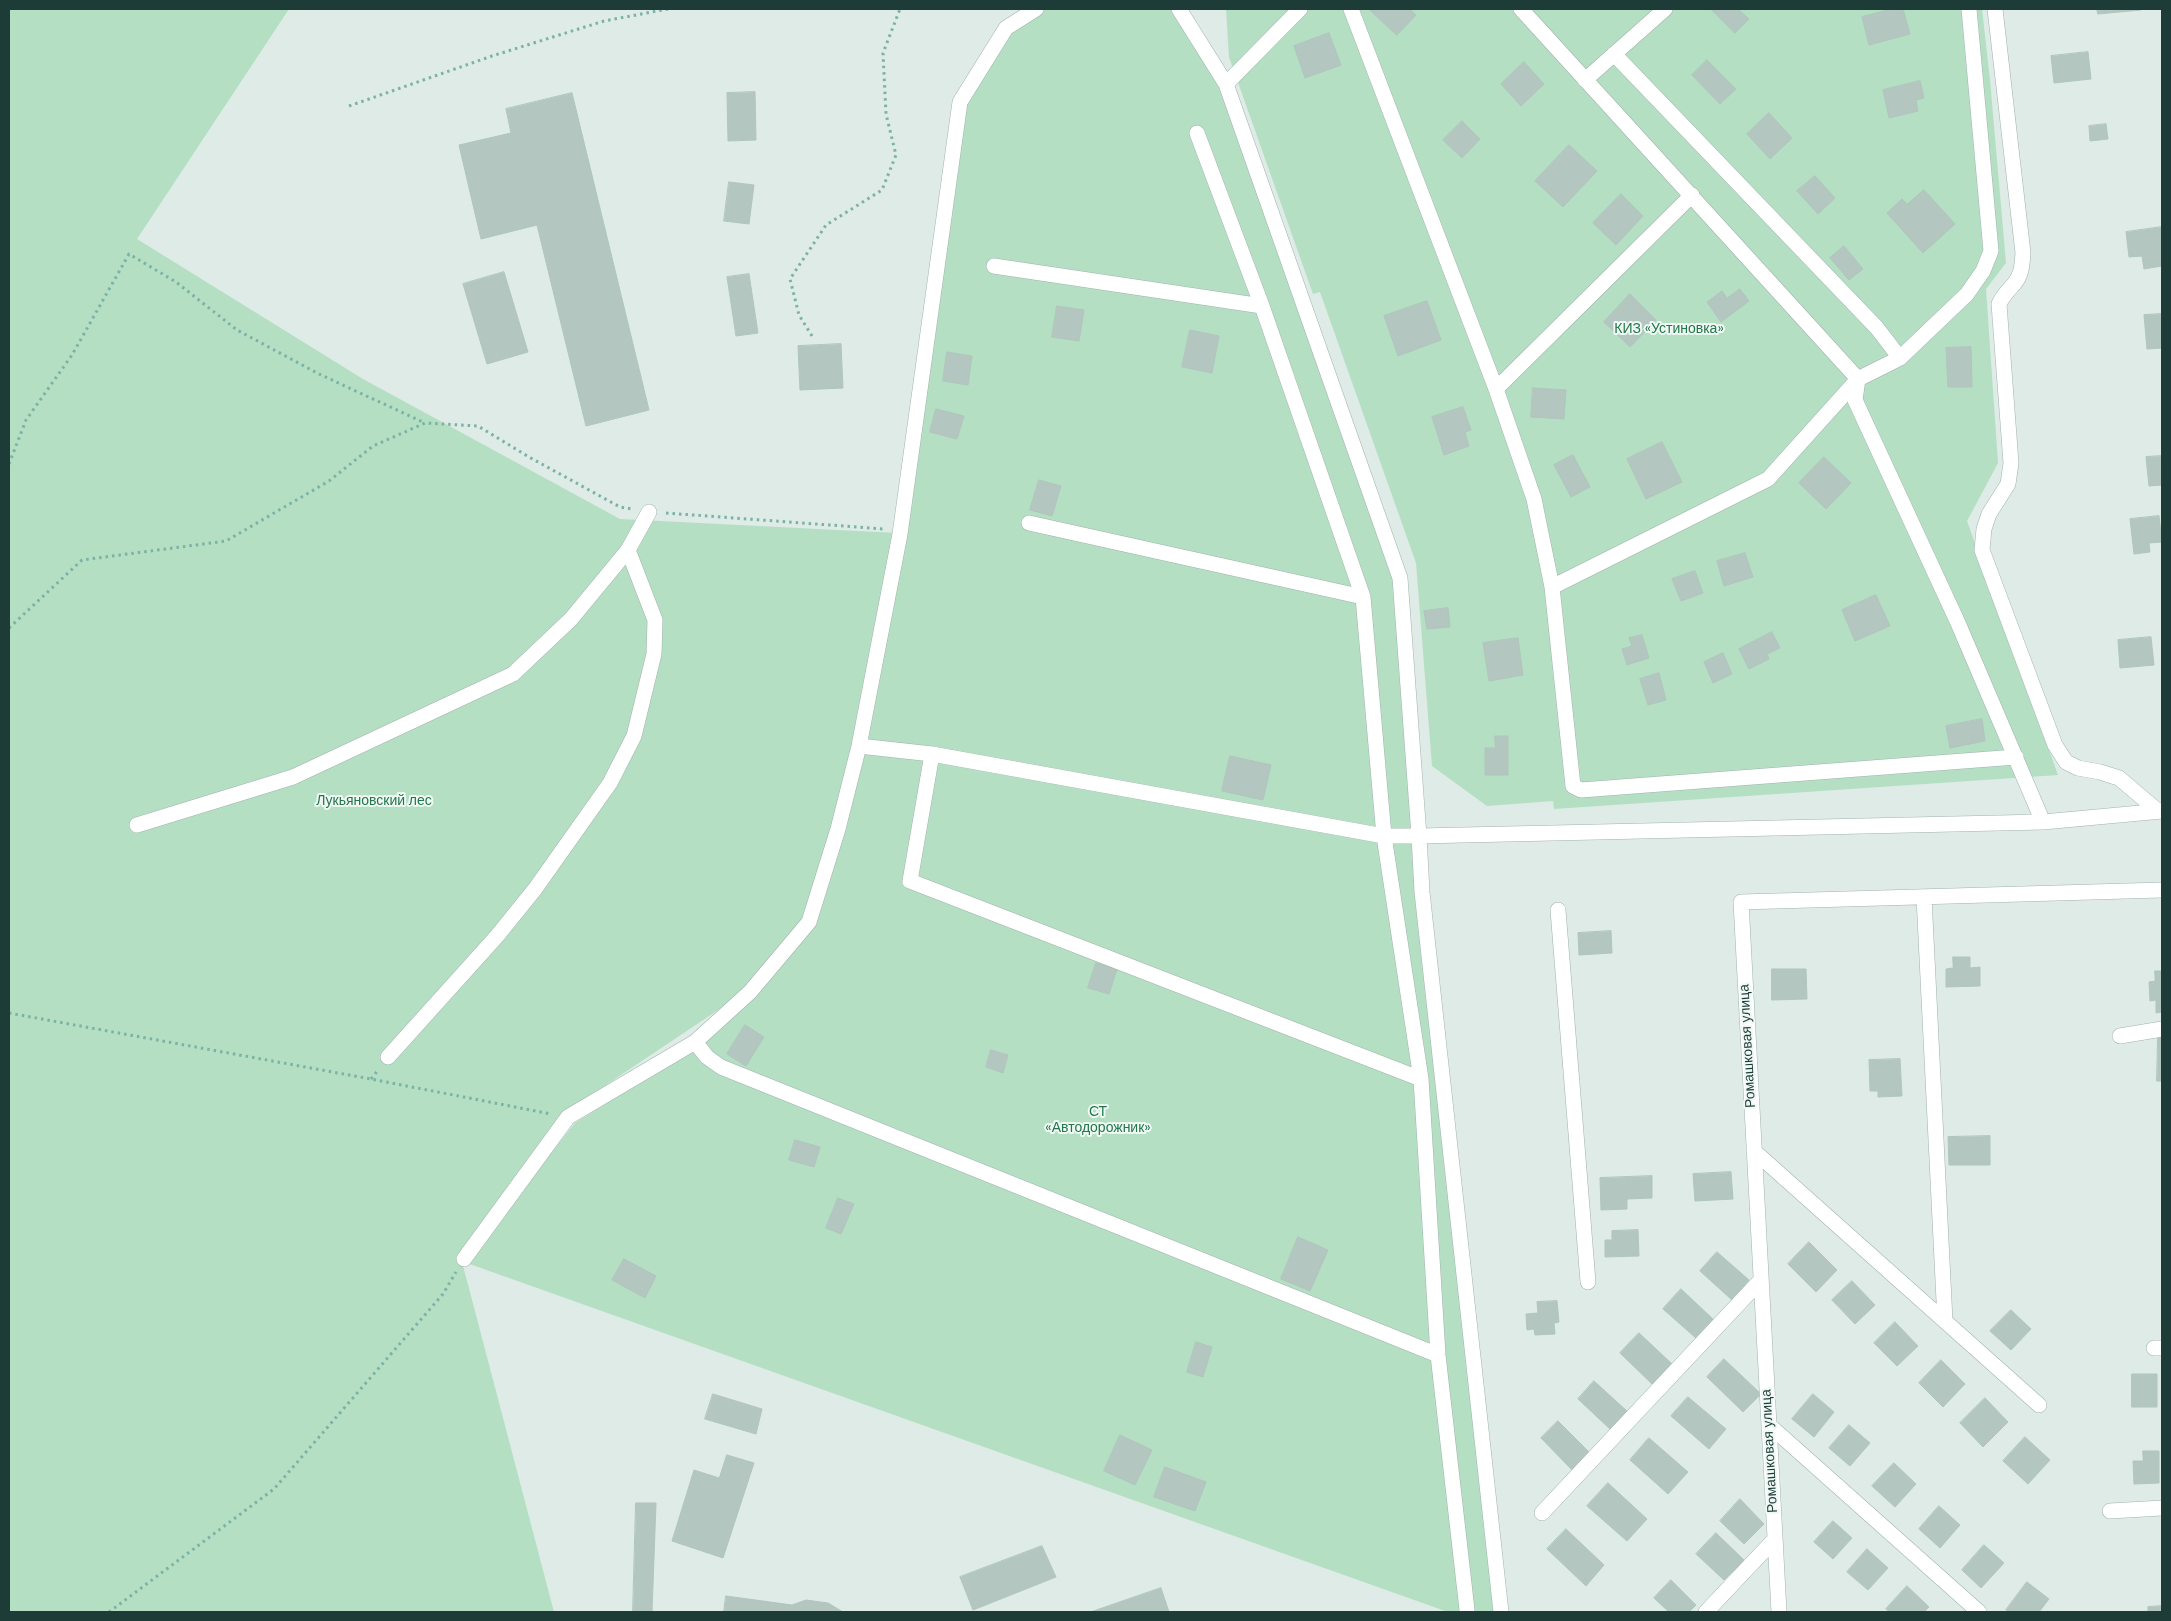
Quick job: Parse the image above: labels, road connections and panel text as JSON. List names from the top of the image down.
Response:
{
  "streets": {
    "street": ["Ромашковая улица"]
  },
  "parks": ["КИЗ «Устиновка»", "Лукьяновский лес", "СТ «Автодорожник»"]
}
